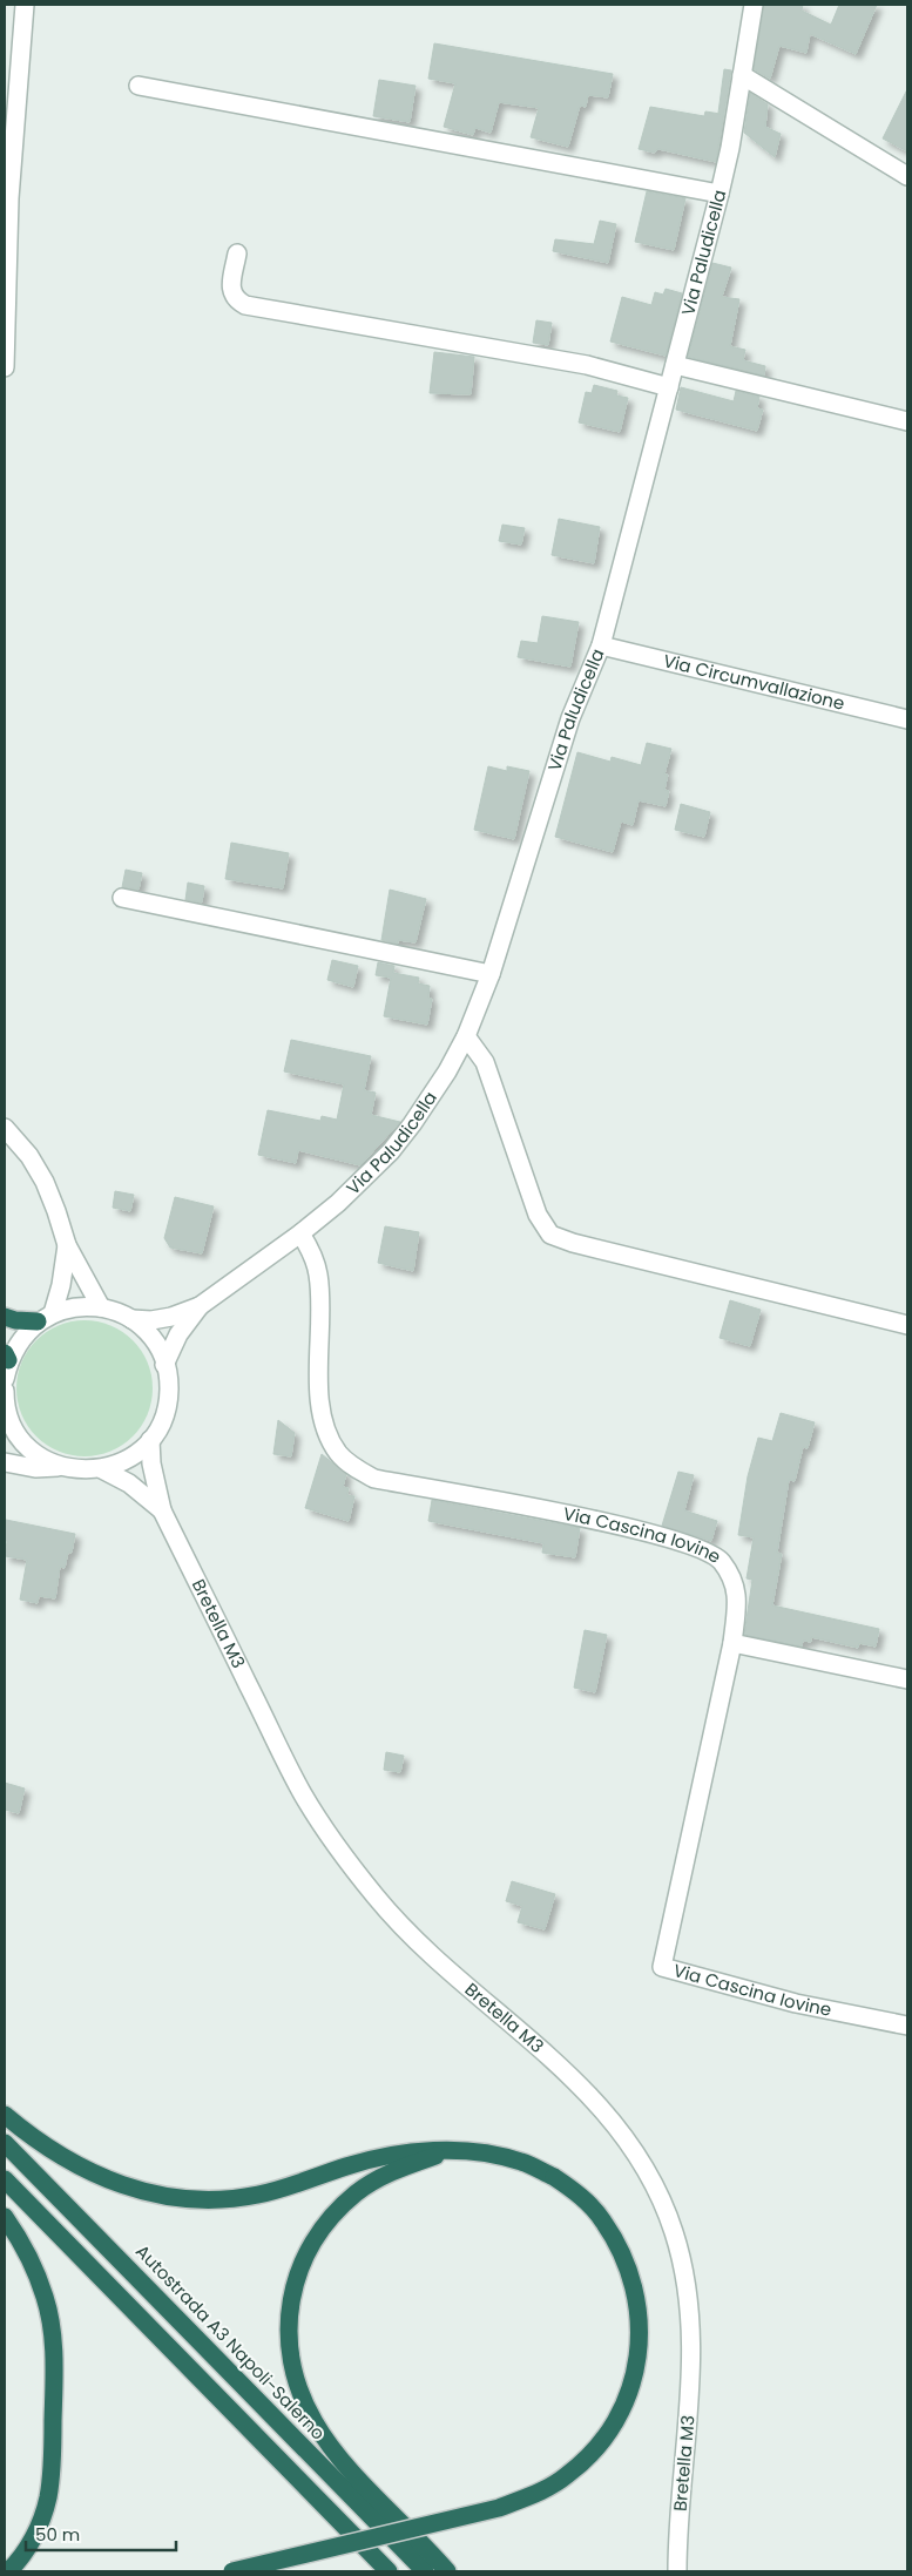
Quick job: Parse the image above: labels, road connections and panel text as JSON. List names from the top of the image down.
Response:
{
  "streets": {
    "highway": ["Autostrada A3 Napoli-Salerno"],
    "street": [
      "Via Paludicella",
      "Via Circumvallazione",
      "Via Cascina Iovine",
      "Bretella M3"
    ]
  },
  "crossings": [
    ["Via Paludicella", "Via Circumvallazione"],
    ["Via Paludicella", "Via Cascina Iovine"]
  ],
  "scale_bar": "50 m"
}
